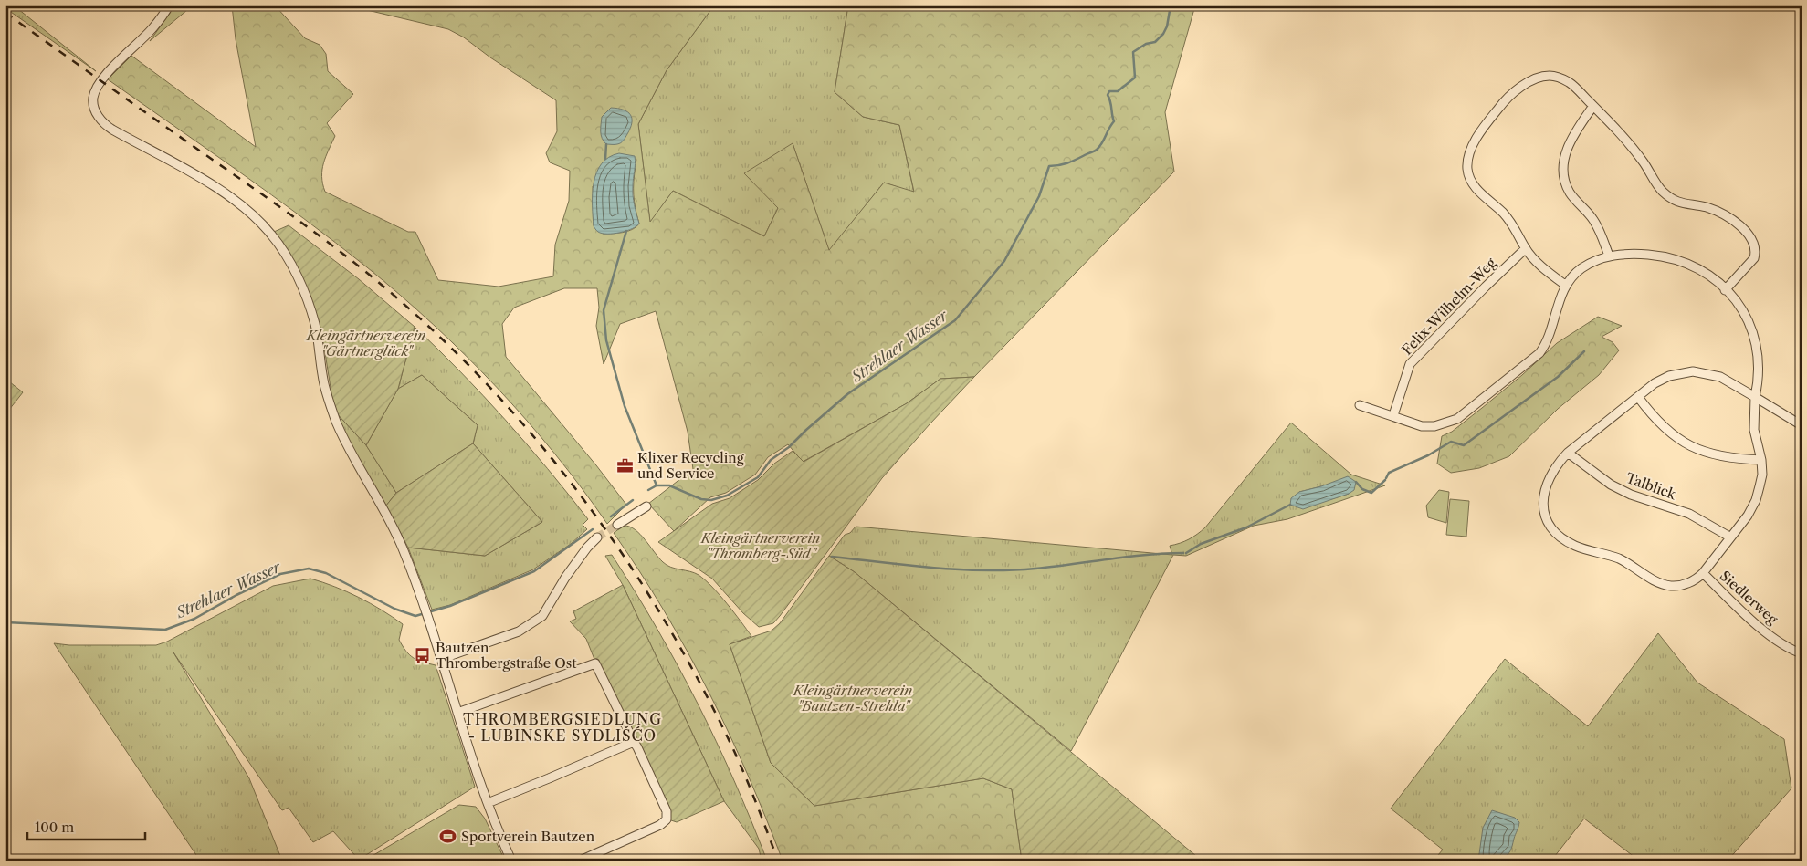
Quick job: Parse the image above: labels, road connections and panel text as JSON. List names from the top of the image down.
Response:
{
  "streets": {
    "street": ["Felix-Wilhelm-Weg", "Talblick", "Siedlerweg"]
  },
  "districts": ["THROMBERGSIEDLUNG - LUBINSKE SYDLIŠĆO"],
  "water": ["Strehlaer Wasser"],
  "parks": ["Kleingärtnerverein \"Gärtnerglück\"", "Kleingärtnerverein \"Thromberg-Süd\"", "Kleingärtnerverein \"Bautzen-Strehla\""],
  "places": {
    "office": ["Klixer Recycling und Service"],
    "bus stop": ["Bautzen Thrombergstraße Ost"],
    "sports": ["Sportverein Bautzen"]
  },
  "scale_bar": "100 m"
}
